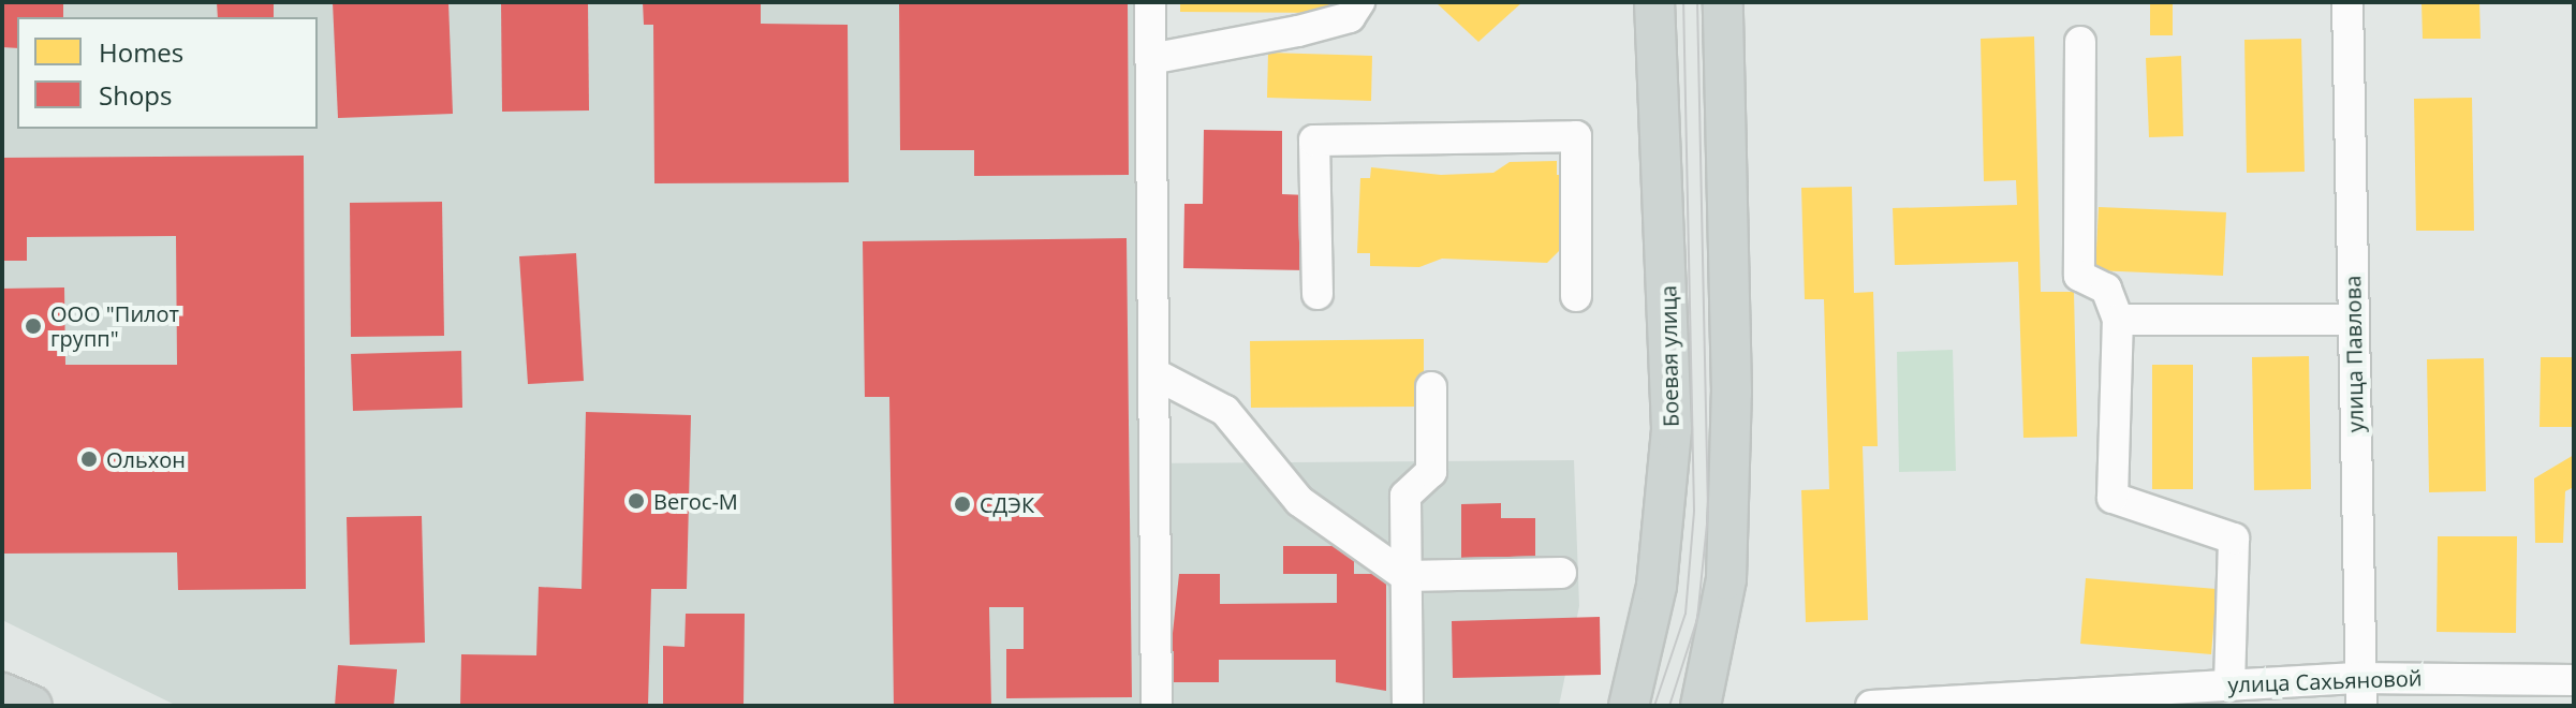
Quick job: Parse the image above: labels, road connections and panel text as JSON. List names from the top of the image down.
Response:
{
  "streets": {
    "main road": ["Боевая улица"],
    "street": ["улица Павлова", "улица Сахьяновой"]
  },
  "crossings": [
    ["улица Павлова", "улица Сахьяновой"]
  ],
  "places": [
    "ООО \"Пилот групп\"",
    "Ольхон",
    "Вегос-М",
    "СДЭК"
  ],
  "legend": ["Homes", "Shops"]
}
